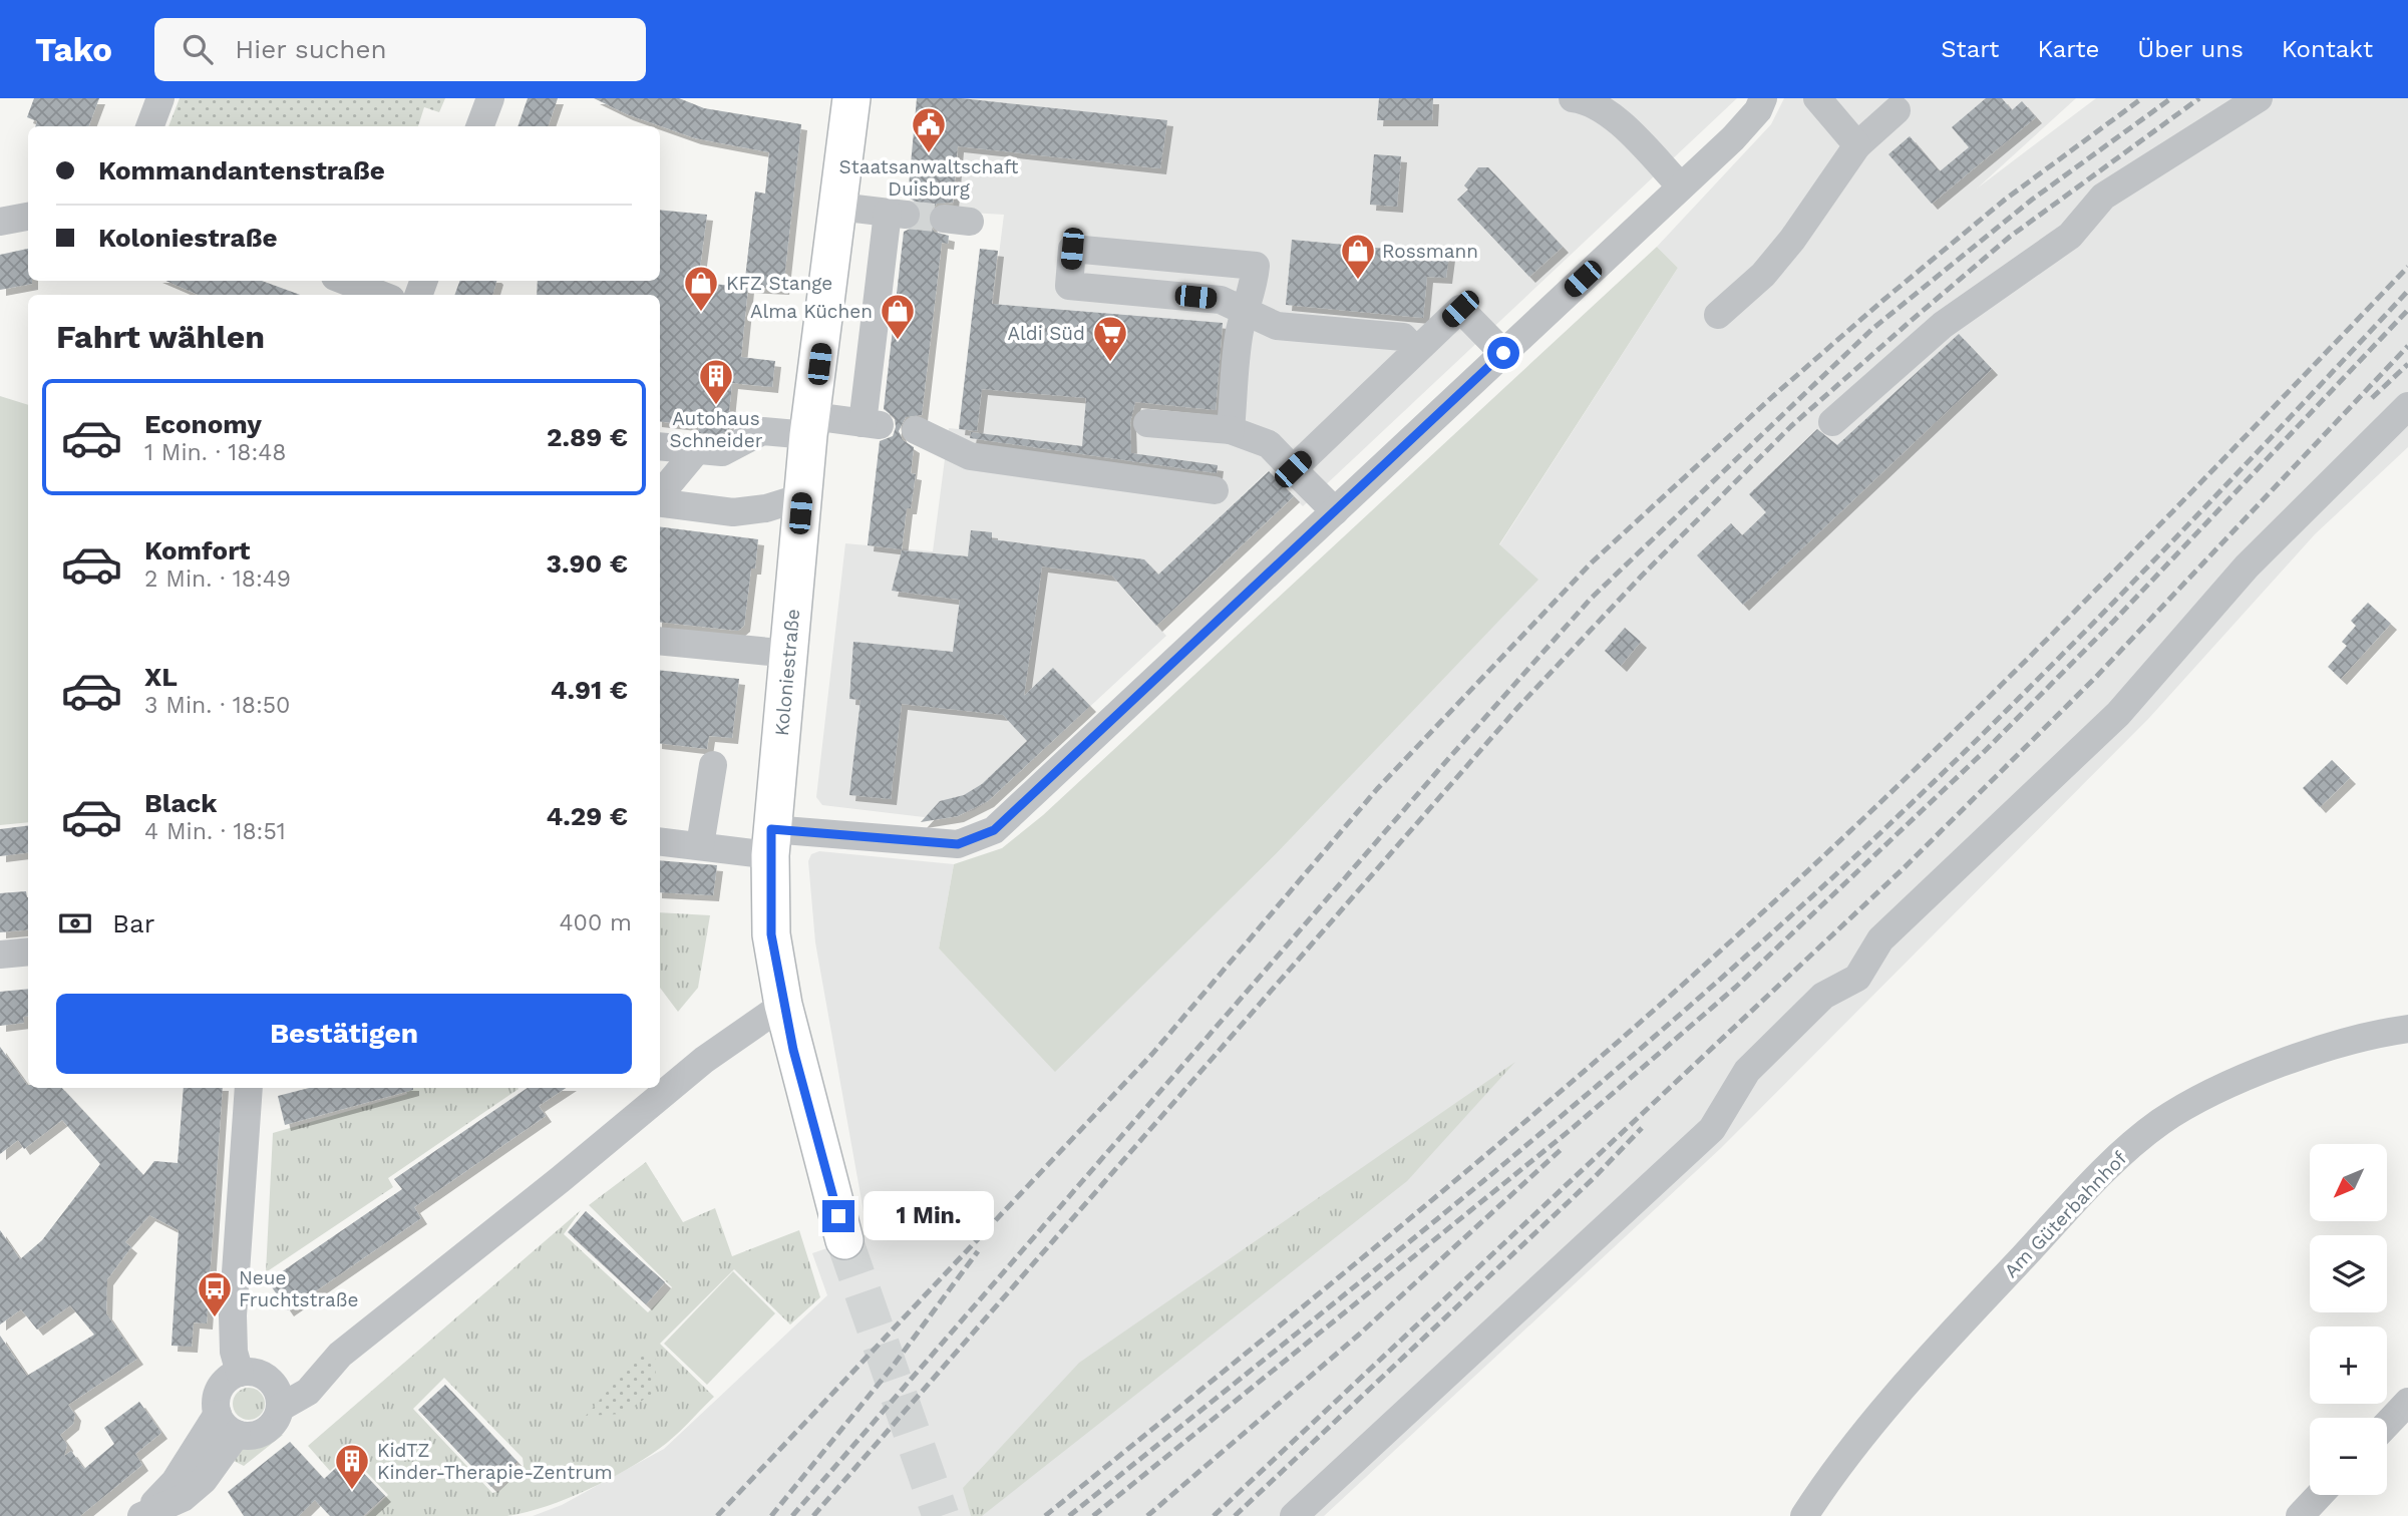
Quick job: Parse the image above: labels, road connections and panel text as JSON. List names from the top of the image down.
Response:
{
  "streets": {
    "main road": ["Koloniestraße"],
    "street": ["Am Güterbahnhof"]
  },
  "places": {
    "public building": ["Staatsanwaltschaft Duisburg"],
    "shop": ["Rossmann", "KFZ Stange", "Alma Küchen"],
    "supermarket": ["Aldi Süd"],
    "building": ["Autohaus Schneider", "KidTZ Kinder-Therapie-Zentrum"],
    "bus stop": ["Neue Fruchtstraße"]
  },
  "north": "bottom left",
  "page": {
    "header": "Tako",
    "search": "Hier suchen",
    "nav": [
      "Start",
      "Karte",
      "Über uns",
      "Kontakt"
    ],
    "banner": ["Kommandantenstraße", "Koloniestraße"],
    "heading": "Fahrt wählen",
    "list": [
      {
        "name": "Economy",
        "note": "1 Min. · 18:48",
        "value": "2.89 €"
      },
      {
        "name": "Komfort",
        "note": "2 Min. · 18:49",
        "value": "3.90 €"
      },
      {
        "name": "XL",
        "note": "3 Min. · 18:50",
        "value": "4.91 €"
      },
      {
        "name": "Black",
        "note": "4 Min. · 18:51",
        "value": "4.29 €"
      }
    ],
    "pay": ["Bar", "400 m"],
    "buttons": "Bestätigen",
    "map_buttons": ["+", "−"],
    "bubble": "1 Min."
  }
}
